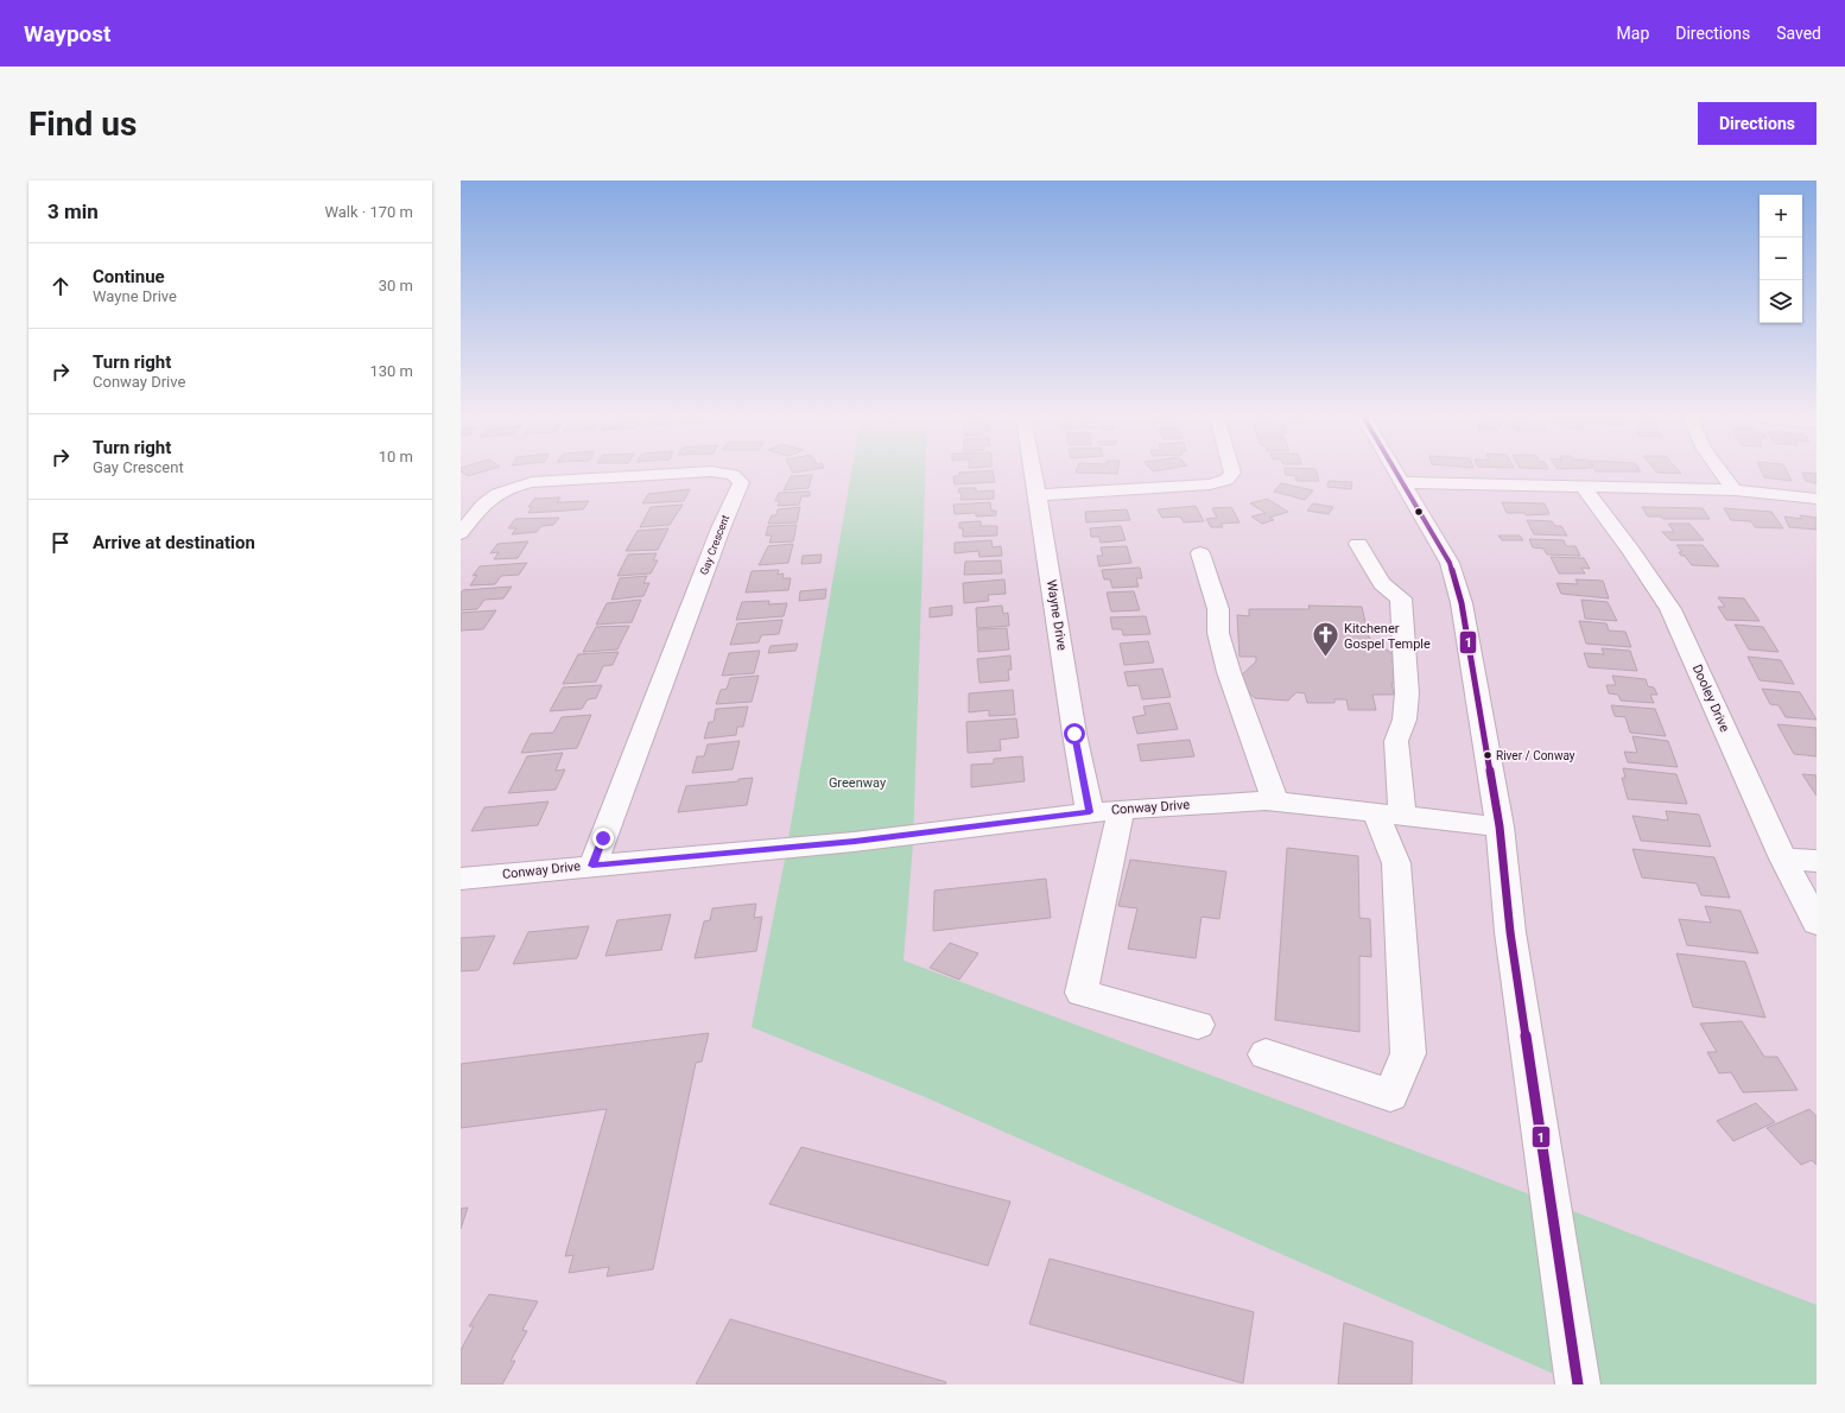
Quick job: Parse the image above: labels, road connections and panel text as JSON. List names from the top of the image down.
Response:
{
  "streets": {
    "street": [
      "Gay Crescent",
      "Wayne Drive",
      "Dooley Drive",
      "Conway Drive"
    ]
  },
  "crossings": [
    ["Gay Crescent", "Conway Drive"],
    ["Wayne Drive", "Conway Drive"]
  ],
  "parks": ["Greenway"],
  "places": {
    "church": ["Kitchener Gospel Temple"],
    "other": ["River / Conway"]
  },
  "lines": ["transit line 1"],
  "page": {
    "header": "Waypost",
    "nav": ["Map", "Directions", "Saved"],
    "buttons": "Directions",
    "title": "Find us",
    "heading": ["3 min", "Walk · 170 m"],
    "map_buttons": ["+", "−"],
    "list": [
      ["Continue", "Wayne Drive", "30 m"],
      ["Turn right", "Conway Drive", "130 m"],
      ["Turn right", "Gay Crescent", "10 m"],
      "Arrive at destination"
    ]
  }
}
